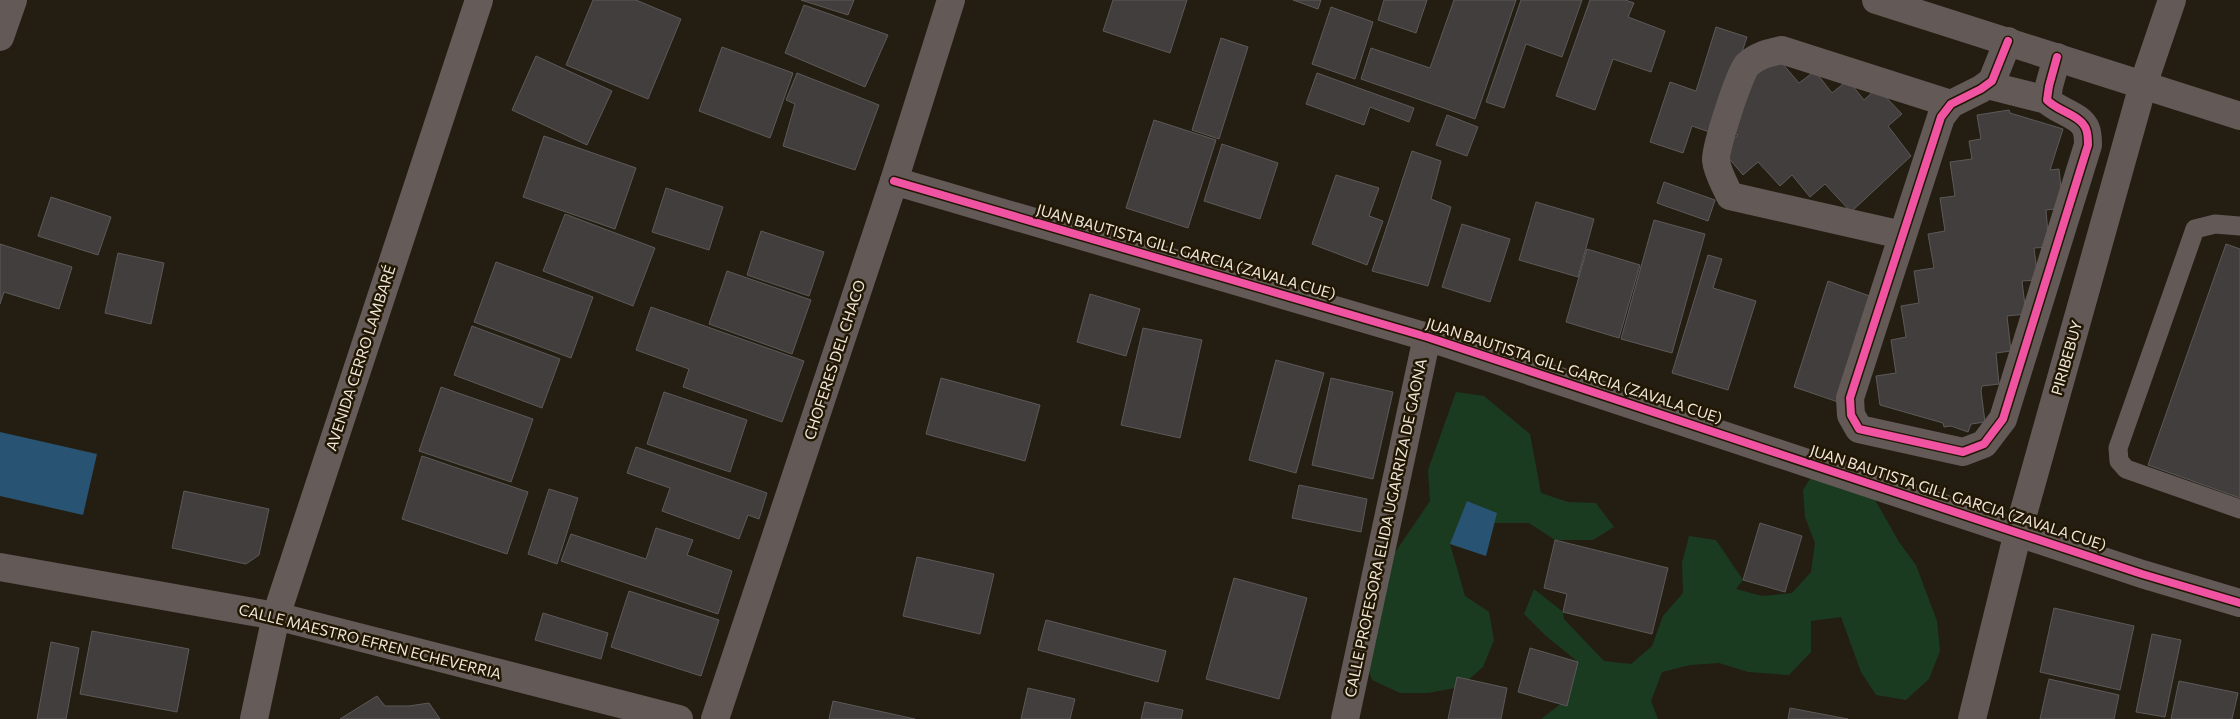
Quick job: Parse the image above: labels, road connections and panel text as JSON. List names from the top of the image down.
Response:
{
  "streets": {
    "main road": ["AVENIDA CERRO LAMBARÉ"],
    "street": [
      "JUAN BAUTISTA GILL GARCIA (ZAVALA CUE)",
      "PIRIBEBUY",
      "CHOFERES DEL CHACO",
      "CALLE PROFESORA ELIDA UGARRIZA DE GAONA",
      "CALLE MAESTRO EFREN ECHEVERRIA"
    ]
  },
  "crossings": [
    ["JUAN BAUTISTA GILL GARCIA (ZAVALA CUE)", "PIRIBEBUY"],
    ["JUAN BAUTISTA GILL GARCIA (ZAVALA CUE)", "CHOFERES DEL CHACO"],
    ["JUAN BAUTISTA GILL GARCIA (ZAVALA CUE)", "CALLE PROFESORA ELIDA UGARRIZA DE GAONA"],
    ["AVENIDA CERRO LAMBARÉ", "CALLE MAESTRO EFREN ECHEVERRIA"]
  ]
}
